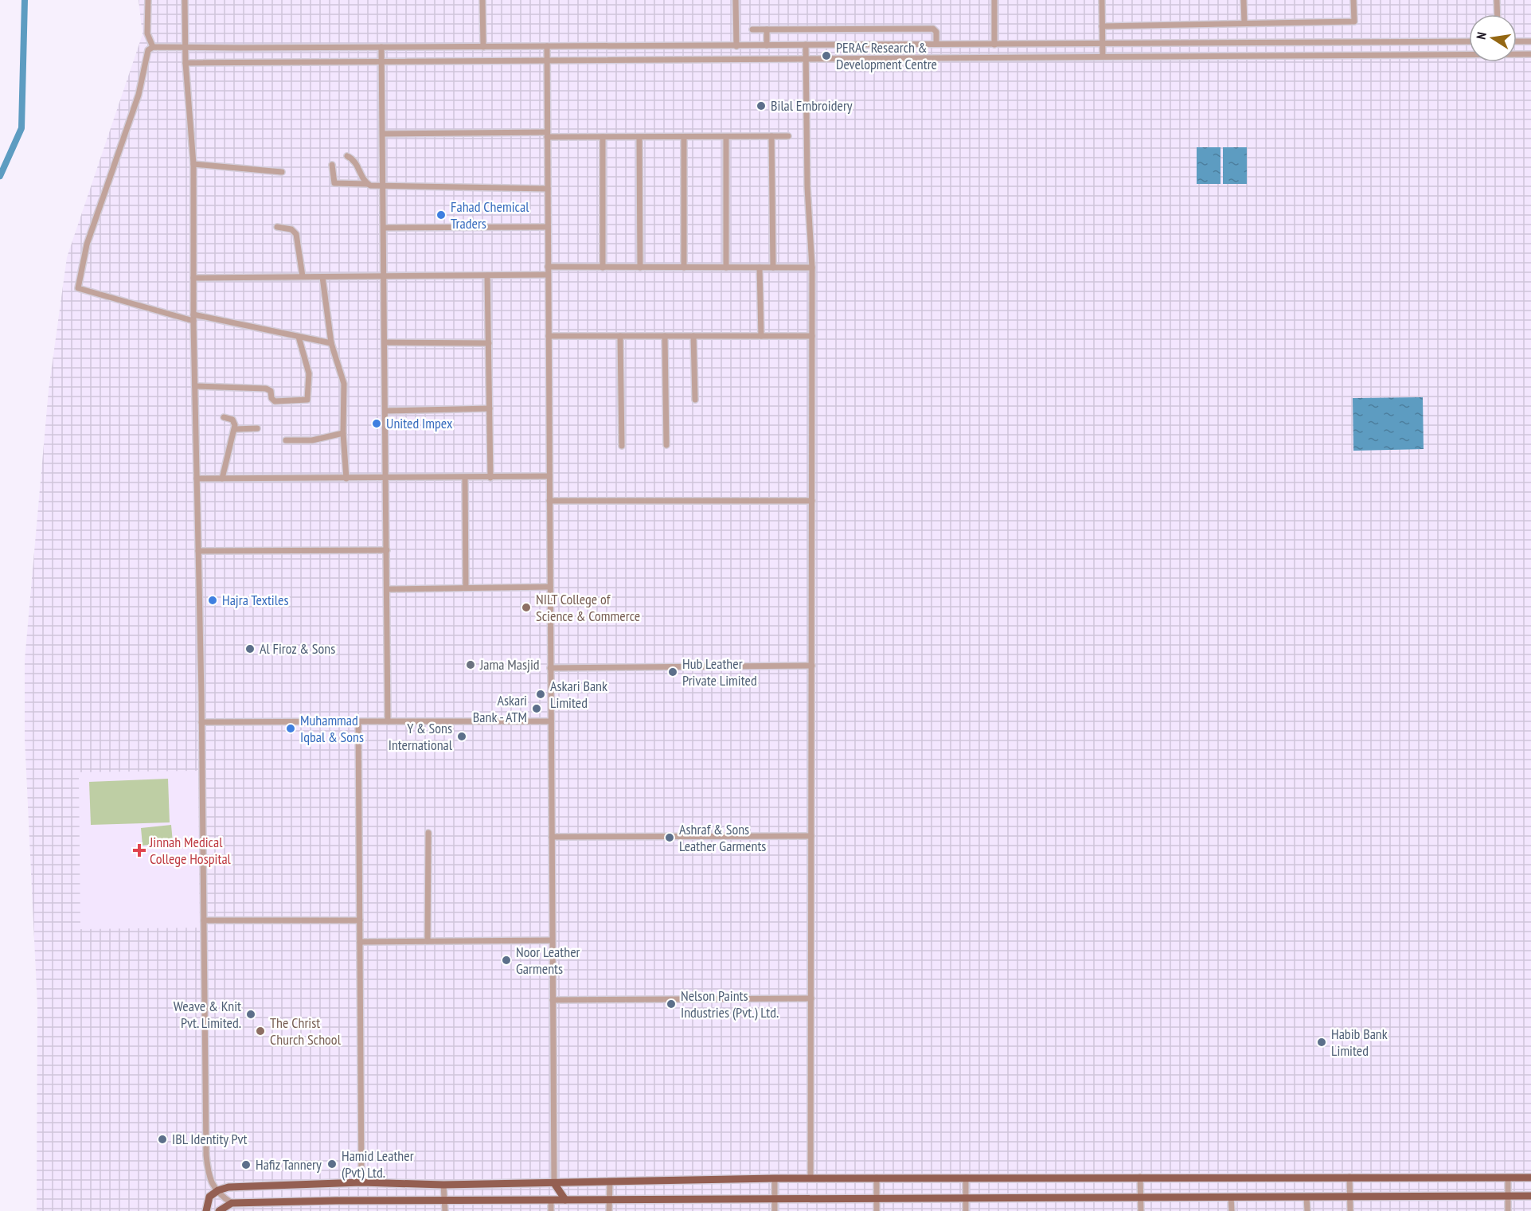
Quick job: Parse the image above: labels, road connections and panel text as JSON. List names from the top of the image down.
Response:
{
  "places": {
    "other": [
      "PERAC Research & Development Centre",
      "Bilal Embroidery",
      "Fahad Chemical Traders",
      "United Impex",
      "Hajra Textiles",
      "NILT College of Science & Commerce",
      "Al Firoz & Sons",
      "Jama Masjid",
      "Hub Leather Private Limited",
      "Askari Bank Limited",
      "Askari Bank - ATM",
      "Muhammad Iqbal & Sons",
      "Y & Sons International",
      "Ashraf & Sons Leather Garments",
      "Noor Leather Garments",
      "Nelson Paints Industries (Pvt.) Ltd.",
      "Weave & Knit Pvt. Limited.",
      "The Christ Church School",
      "Habib Bank Limited",
      "IBL Identity Pvt",
      "Hamid Leather (Pvt) Ltd.",
      "Hafiz Tannery"
    ],
    "health": ["Jinnah Medical College Hospital"]
  },
  "north": "left"
}
